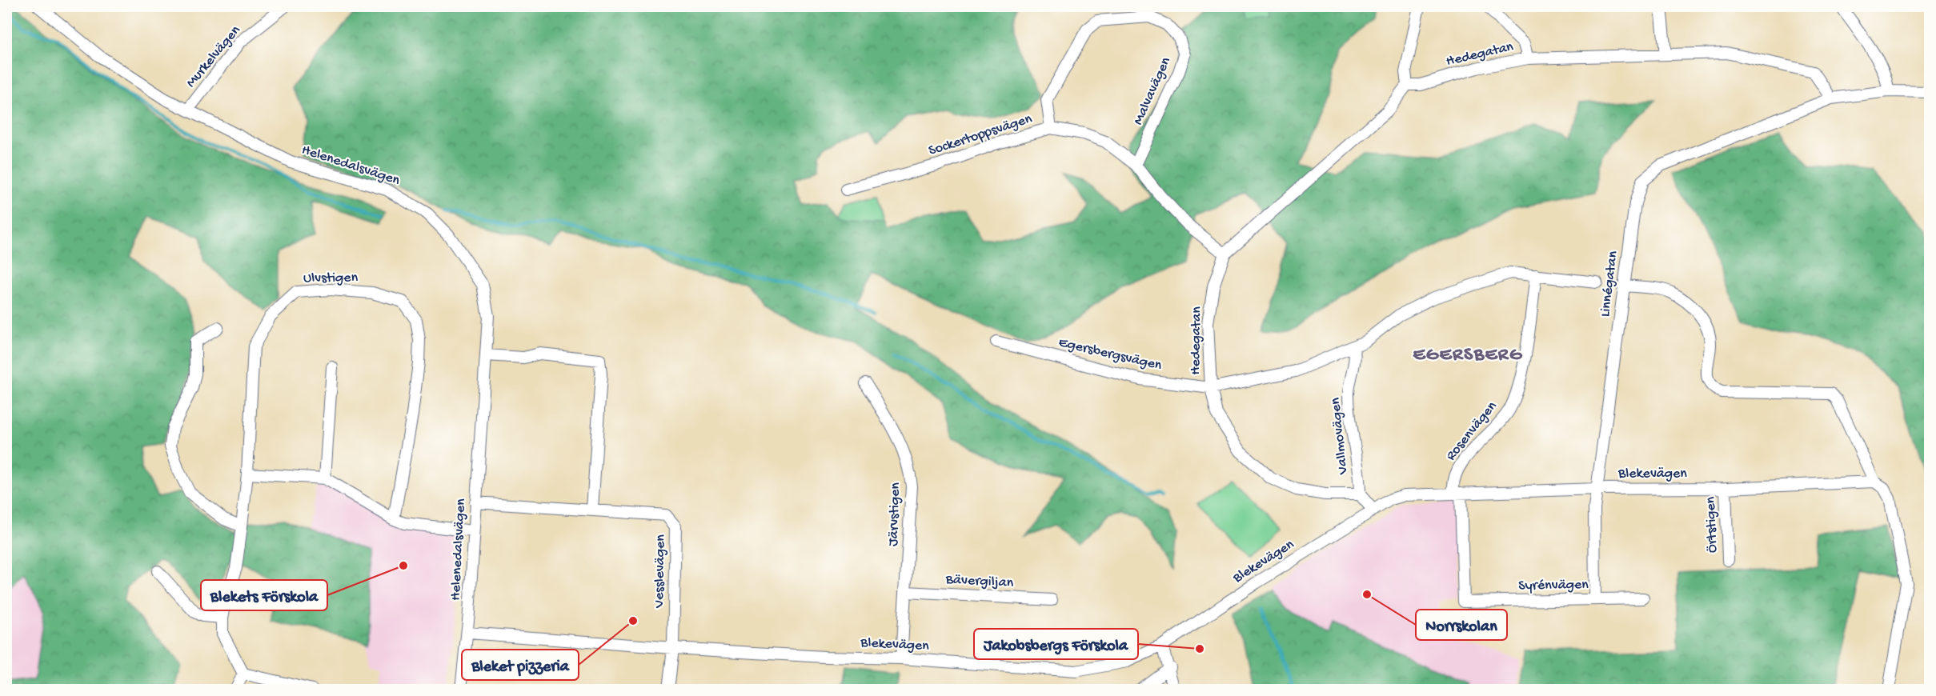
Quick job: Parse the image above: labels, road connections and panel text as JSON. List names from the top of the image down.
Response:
{
  "streets": {
    "street": [
      "Hedegatan",
      "Murkelvägen",
      "Malvavägen",
      "Sockertoppsvägen",
      "Helenedalsvägen",
      "Ulvstigen",
      "Linnégatan",
      "Egersbergsvägen",
      "Rosenvägen",
      "Vallmovägen",
      "Blekevägen",
      "Järvstigen",
      "Örtstigen",
      "Vesslevägen",
      "Bävergiljan",
      "Syrénvägen"
    ]
  },
  "crossings": [
    ["Hedegatan", "Sockertoppsvägen"],
    ["Hedegatan", "Linnégatan"],
    ["Hedegatan", "Egersbergsvägen"],
    ["Hedegatan", "Vallmovägen"],
    ["Murkelvägen", "Helenedalsvägen"],
    ["Malvavägen", "Sockertoppsvägen"],
    ["Helenedalsvägen", "Blekevägen"],
    ["Helenedalsvägen", "Vesslevägen"],
    ["Linnégatan", "Blekevägen"],
    ["Linnégatan", "Syrénvägen"],
    ["Egersbergsvägen", "Rosenvägen"],
    ["Egersbergsvägen", "Vallmovägen"],
    ["Rosenvägen", "Blekevägen"],
    ["Rosenvägen", "Syrénvägen"],
    ["Blekevägen", "Järvstigen"],
    ["Blekevägen", "Örtstigen"],
    ["Blekevägen", "Vesslevägen"],
    ["Järvstigen", "Bävergiljan"]
  ],
  "districts": ["EGERSBERG"],
  "places": [
    "Blekets Förskola",
    "Norrskolan",
    "Bleket pizzeria",
    "Jakobsbergs Förskola"
  ]
}
